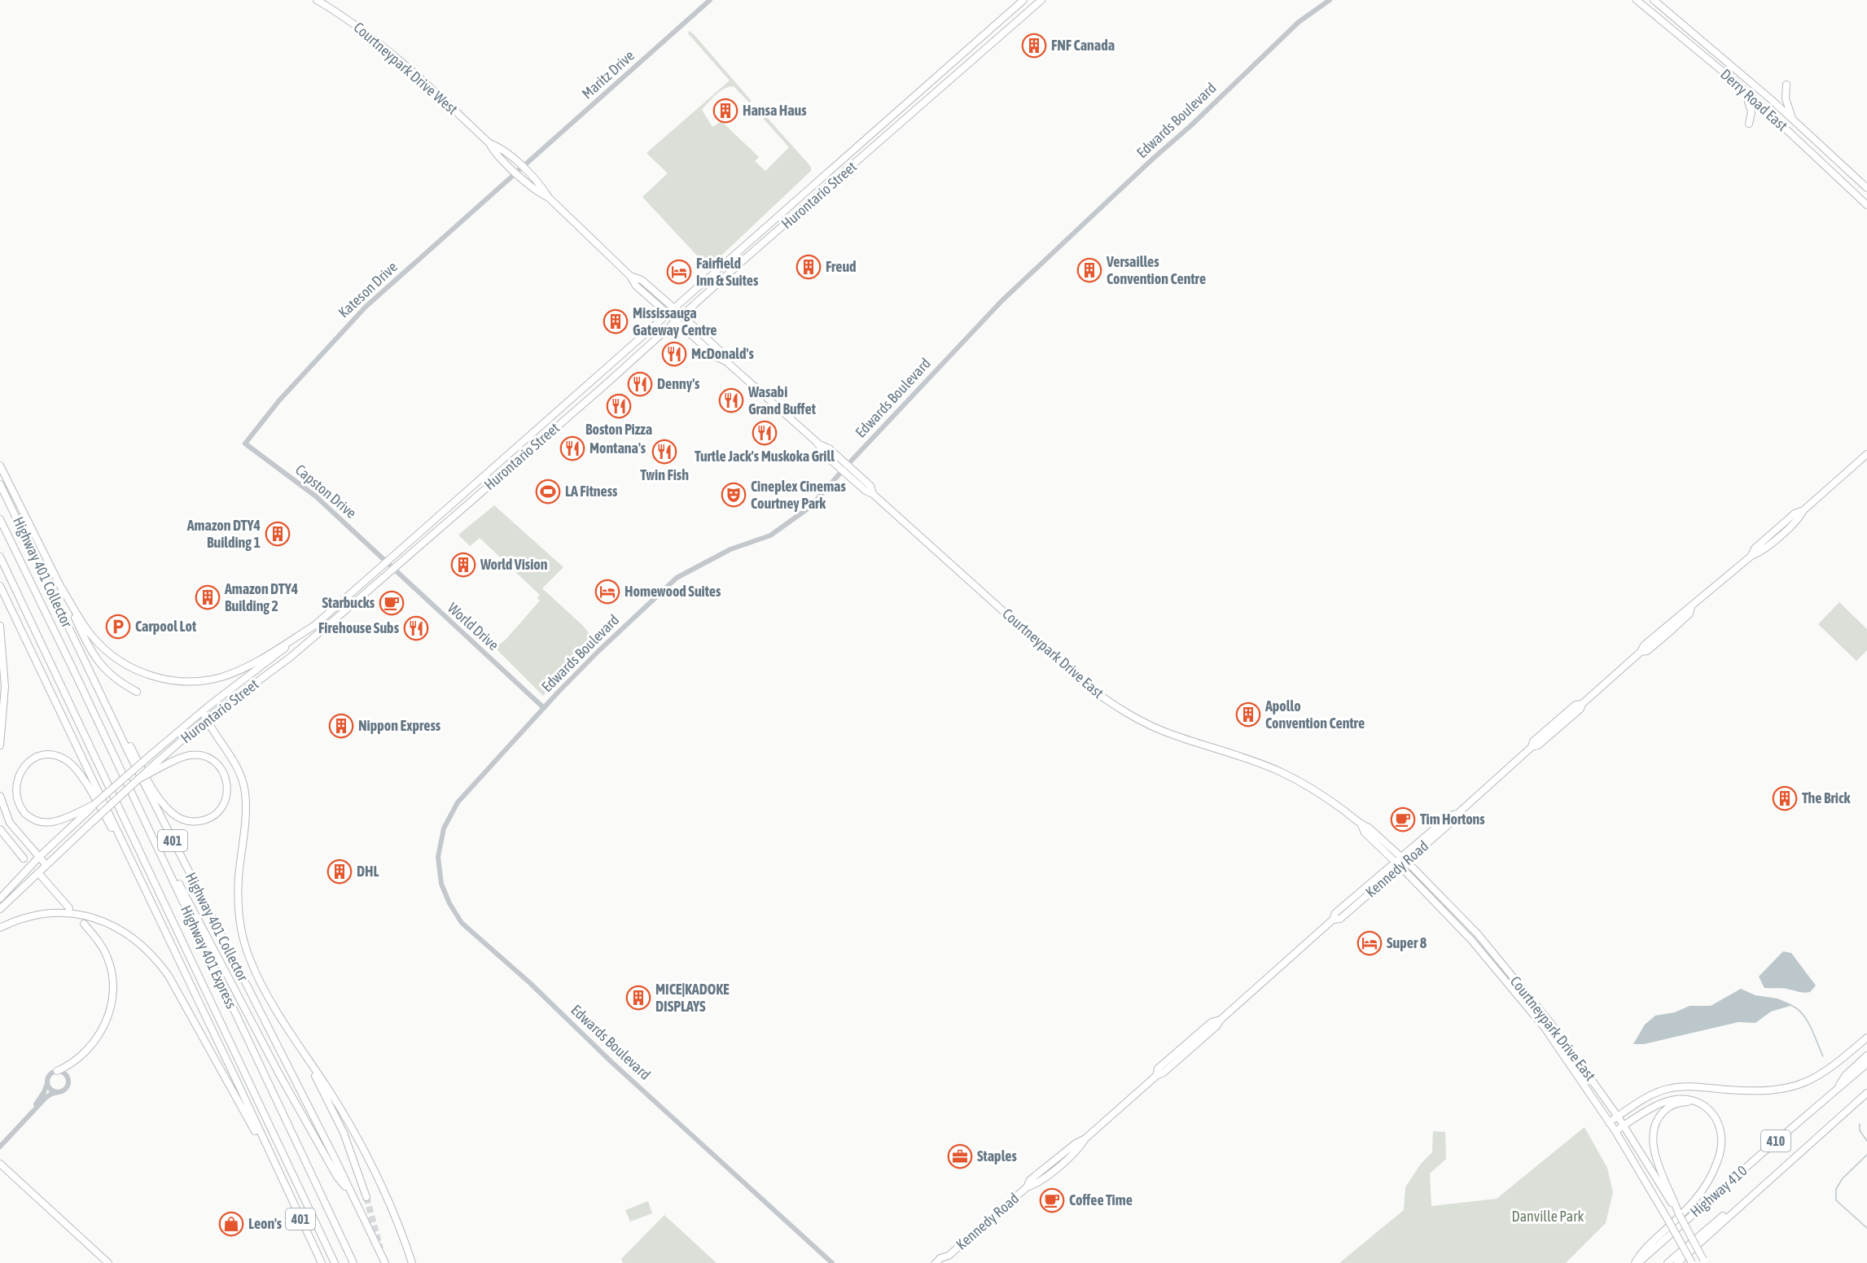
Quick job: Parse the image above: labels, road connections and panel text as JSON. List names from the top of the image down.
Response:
{
  "streets": {
    "highway": [
      "Highway 401 Collector",
      "401",
      "Highway 401 Express",
      "410",
      "Highway 410"
    ],
    "main road": [
      "Courtneypark Drive West",
      "Derry Road East",
      "Hurontario Street",
      "Courtneypark Drive East",
      "Kennedy Road"
    ],
    "street": [
      "Maritz Drive",
      "Edwards Boulevard",
      "Kateson Drive",
      "Capston Drive",
      "World Drive"
    ]
  },
  "crossings": [
    ["Courtneypark Drive West", "Maritz Drive"],
    ["Courtneypark Drive West", "Hurontario Street"],
    ["Courtneypark Drive West", "Kateson Drive"],
    ["Courtneypark Drive West", "Courtneypark Drive East"],
    ["Maritz Drive", "Kateson Drive"],
    ["Edwards Boulevard", "World Drive"],
    ["Edwards Boulevard", "Courtneypark Drive East"],
    ["Hurontario Street", "Capston Drive"],
    ["Hurontario Street", "World Drive"],
    ["Hurontario Street", "Courtneypark Drive East"],
    ["Kateson Drive", "Capston Drive"],
    ["Capston Drive", "World Drive"],
    ["Courtneypark Drive East", "Kennedy Road"]
  ],
  "parks": ["Danville Park"],
  "places": {
    "building": [
      "FNF Canada",
      "Hansa Haus",
      "Freud",
      "Versailles Convention Centre",
      "Mississauga Gateway Centre",
      "Amazon DTY4 Building 1",
      "World Vision",
      "Amazon DTY4 Building 2",
      "Apollo Convention Centre",
      "Nippon Express",
      "The Brick",
      "DHL",
      "MICE|KADOKE DISPLAYS"
    ],
    "hotel": ["Fairfield Inn & Suites", "Homewood Suites", "Super 8"],
    "restaurant": [
      "McDonald's",
      "Denny's",
      "Wasabi Grand Buffet",
      "Boston Pizza",
      "Turtle Jack's Muskoka Grill",
      "Montana's",
      "Twin Fish",
      "Firehouse Subs"
    ],
    "sports": ["LA Fitness"],
    "theatre": ["Cineplex Cinemas Courtney Park"],
    "cafe": ["Starbucks", "Tim Hortons", "Coffee Time"],
    "parking": ["Carpool Lot"],
    "office": ["Staples"],
    "shop": ["Leon's"]
  }
}
